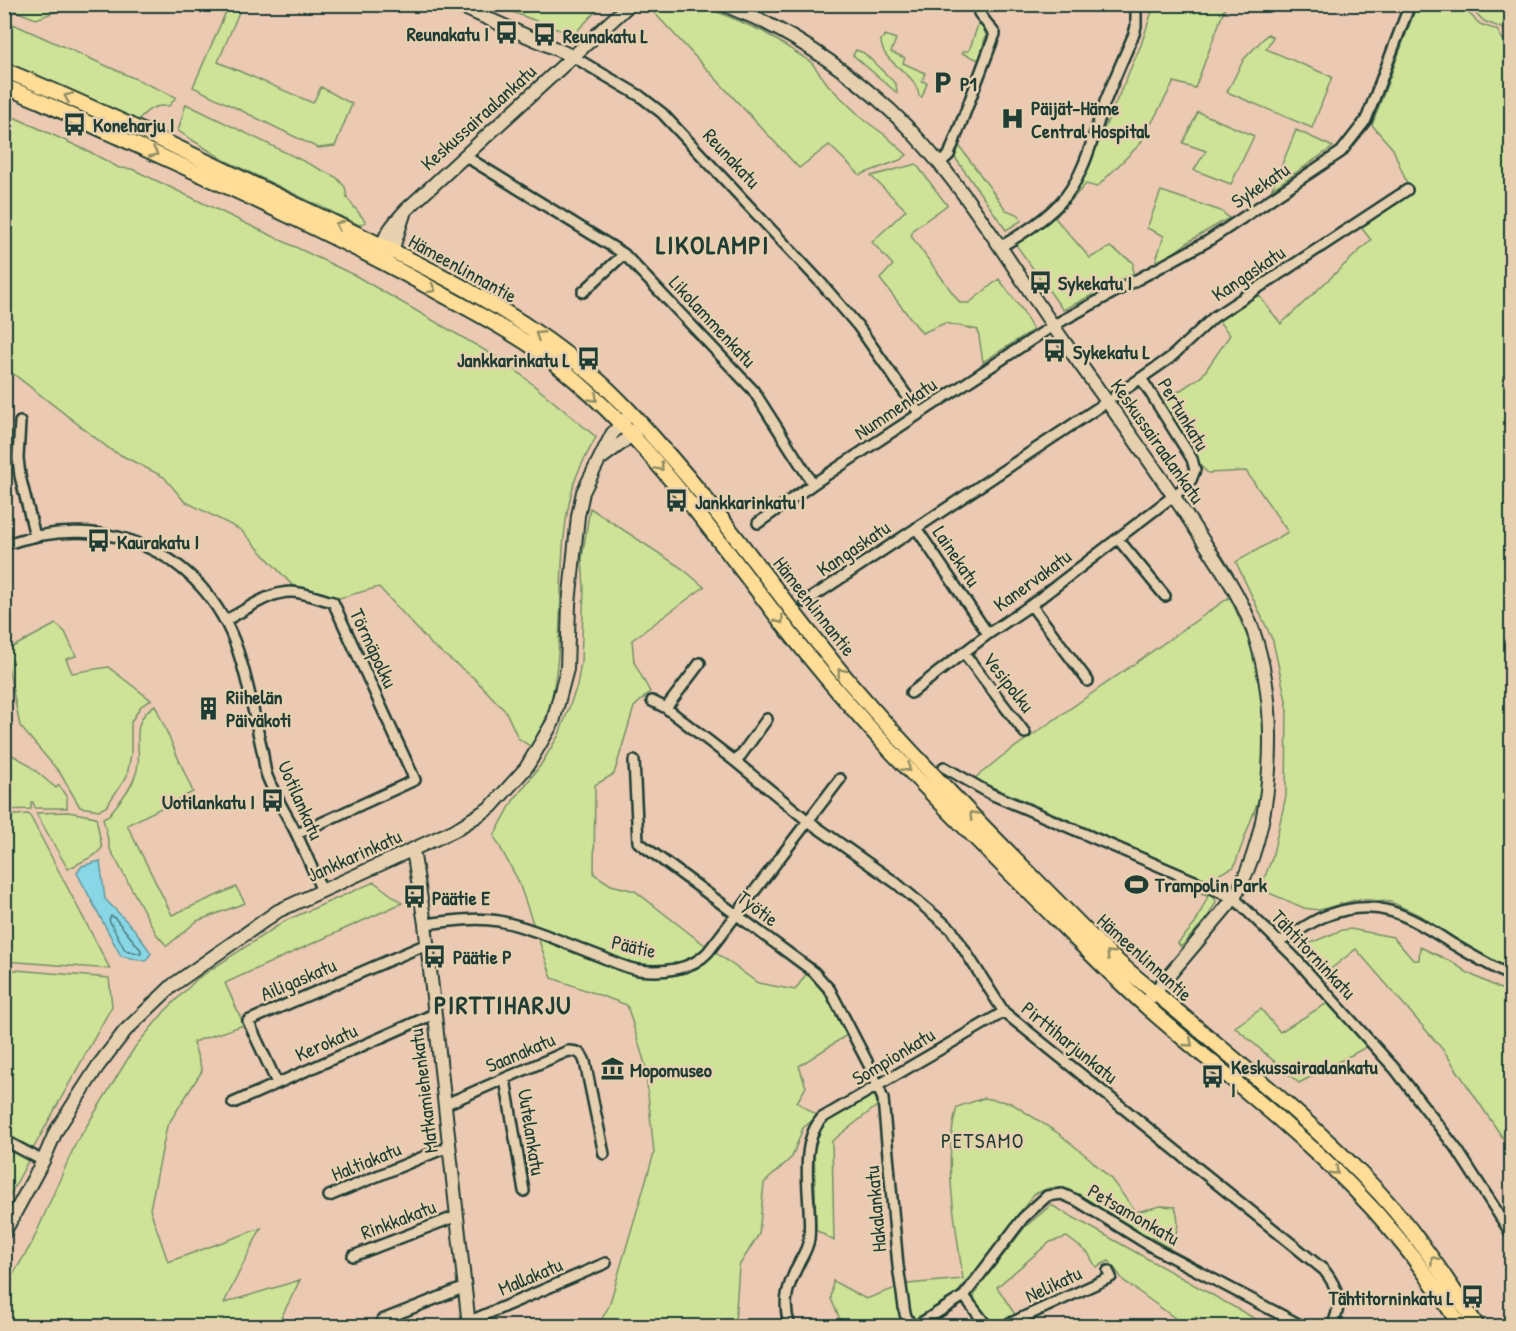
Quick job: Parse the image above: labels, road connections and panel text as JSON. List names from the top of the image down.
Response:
{
  "streets": {
    "main road": ["Hämeenlinnantie"],
    "street": [
      "Keskussairaalankatu",
      "Reunakatu",
      "Sykekatu",
      "Kangaskatu",
      "Likolammenkatu",
      "Nummenkatu",
      "Pertunkatu",
      "Lainekatu",
      "Kanervakatu",
      "Törmäpolku",
      "Vesipolku",
      "Uotilankatu",
      "Jankkarinkatu",
      "Työtie",
      "Päätie",
      "Tähtitorninkatu",
      "Ailigaskatu",
      "Kerokatu",
      "Pirttiharjunkatu",
      "Saanakatu",
      "Sompionkatu",
      "Matkamiehenkatu",
      "Uutelankatu",
      "Haltiakatu",
      "Hakalankatu",
      "Petsamonkatu",
      "Rinkkakatu",
      "Mallakatu",
      "Nelikatu"
    ]
  },
  "crossings": [
    ["Keskussairaalankatu", "Reunakatu"],
    ["Keskussairaalankatu", "Sykekatu"],
    ["Keskussairaalankatu", "Hämeenlinnantie"],
    ["Keskussairaalankatu", "Likolammenkatu"],
    ["Keskussairaalankatu", "Nummenkatu"],
    ["Keskussairaalankatu", "Pertunkatu"],
    ["Keskussairaalankatu", "Kanervakatu"],
    ["Keskussairaalankatu", "Tähtitorninkatu"],
    ["Reunakatu", "Nummenkatu"],
    ["Sykekatu", "Nummenkatu"],
    ["Hämeenlinnantie", "Jankkarinkatu"],
    ["Kangaskatu", "Pertunkatu"],
    ["Kangaskatu", "Lainekatu"],
    ["Likolammenkatu", "Nummenkatu"],
    ["Pertunkatu", "Kanervakatu"],
    ["Lainekatu", "Kanervakatu"],
    ["Kanervakatu", "Vesipolku"],
    ["Törmäpolku", "Uotilankatu"],
    ["Uotilankatu", "Jankkarinkatu"],
    ["Jankkarinkatu", "Matkamiehenkatu"],
    ["Työtie", "Päätie"],
    ["Työtie", "Sompionkatu"],
    ["Työtie", "Hakalankatu"],
    ["Päätie", "Pirttiharjunkatu"],
    ["Päätie", "Matkamiehenkatu"],
    ["Ailigaskatu", "Kerokatu"],
    ["Ailigaskatu", "Matkamiehenkatu"],
    ["Kerokatu", "Matkamiehenkatu"],
    ["Pirttiharjunkatu", "Sompionkatu"],
    ["Saanakatu", "Matkamiehenkatu"],
    ["Saanakatu", "Uutelankatu"],
    ["Sompionkatu", "Hakalankatu"],
    ["Matkamiehenkatu", "Haltiakatu"],
    ["Matkamiehenkatu", "Rinkkakatu"],
    ["Matkamiehenkatu", "Mallakatu"]
  ],
  "districts": ["LIKOLAMPI", "PIRTTIHARJU", "PETSAMO"],
  "places": {
    "bus stop": [
      "Reunakatu I",
      "Reunakatu L",
      "Koneharju I",
      "Sykekatu I",
      "Sykekatu L",
      "Jankkarinkatu L",
      "Jankkarinkatu I",
      "Kaurakatu I",
      "Uotilankatu I",
      "Päätie E",
      "Päätie P",
      "Keskussairaalankatu I",
      "Tähtitorninkatu L"
    ],
    "parking": ["P1"],
    "hospital": ["Päijät-Häme Central Hospital"],
    "building": ["Riihelän Päiväkoti"],
    "sports": ["Trampolin Park"],
    "museum": ["Mopomuseo"]
  }
}
